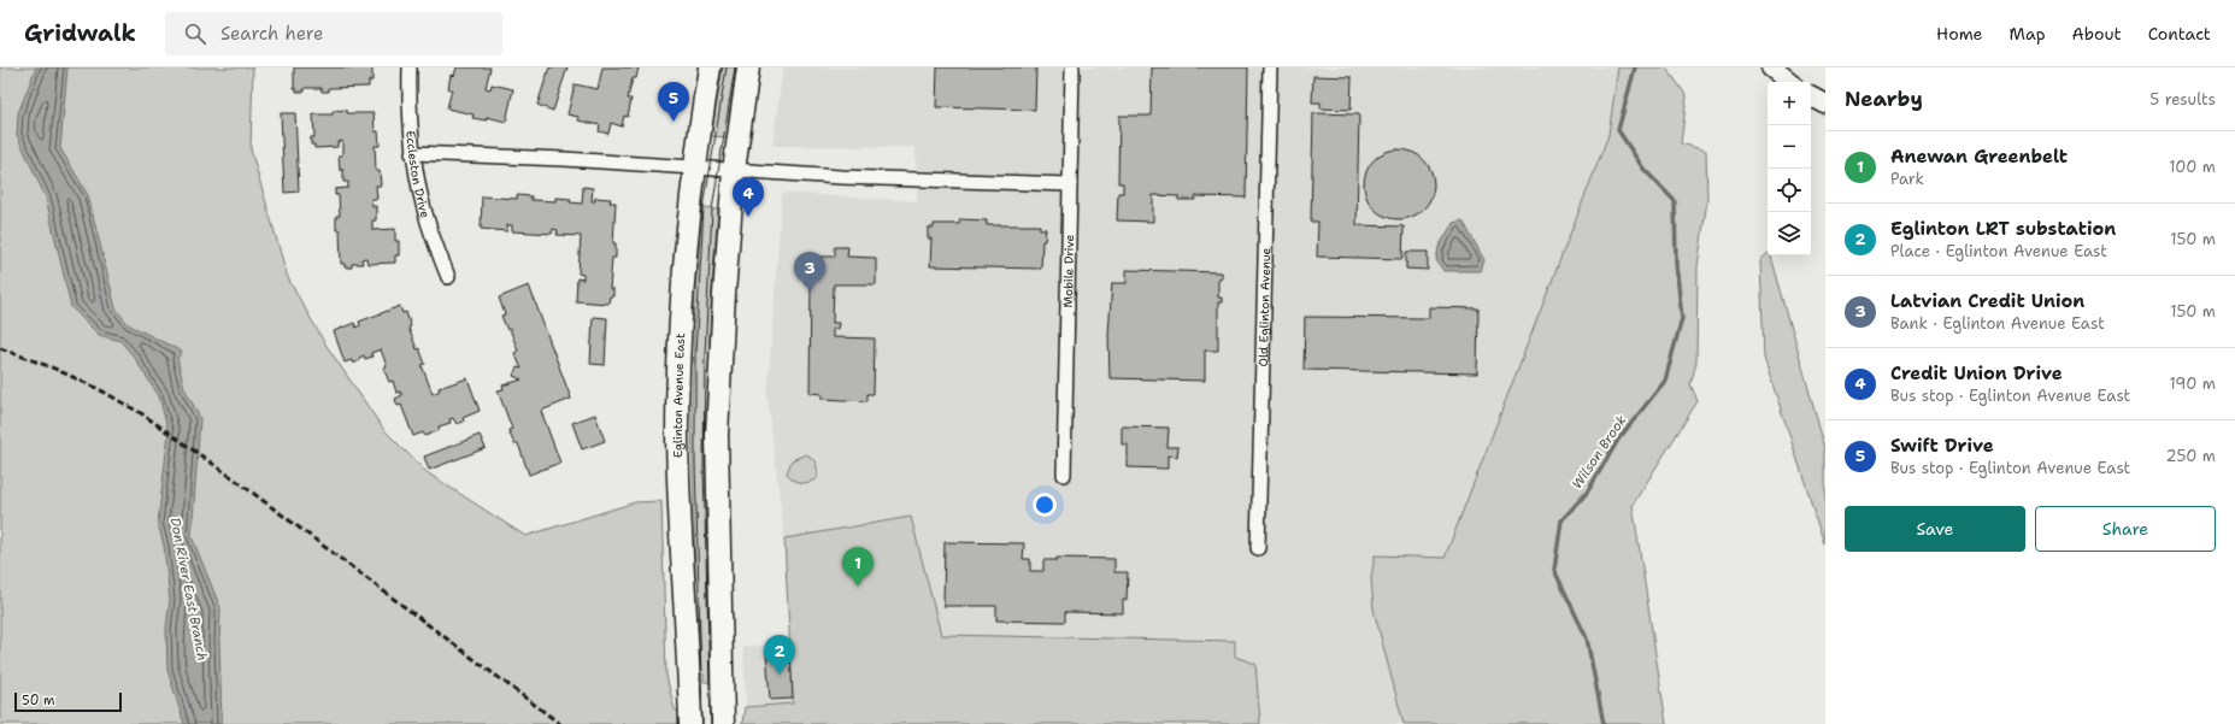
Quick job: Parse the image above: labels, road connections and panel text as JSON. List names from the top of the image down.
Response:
{
  "streets": {
    "main road": ["Eglinton Avenue East"],
    "street": ["Eccleston Drive", "Mobile Drive", "Old Eglinton Avenue"]
  },
  "water": ["Wilson Brook", "Don River East Branch"],
  "scale_bar": "50 m",
  "page": {
    "header": "Gridwalk",
    "search": "Search here",
    "nav": [
      "Home",
      "Map",
      "About",
      "Contact"
    ],
    "heading": ["Nearby", "5 results"],
    "map_buttons": ["+", "−"],
    "pins": [
      "5",
      "4",
      "3",
      "1",
      "2"
    ],
    "list": [
      {
        "mark": "1",
        "name": "Anewan Greenbelt",
        "note": "Park",
        "value": "100 m"
      },
      {
        "mark": "2",
        "name": "Eglinton LRT substation",
        "note": "Place · Eglinton Avenue East",
        "value": "150 m"
      },
      {
        "mark": "3",
        "name": "Latvian Credit Union",
        "note": "Bank · Eglinton Avenue East",
        "value": "150 m"
      },
      {
        "mark": "4",
        "name": "Credit Union Drive",
        "note": "Bus stop · Eglinton Avenue East",
        "value": "190 m"
      },
      {
        "mark": "5",
        "name": "Swift Drive",
        "note": "Bus stop · Eglinton Avenue East",
        "value": "250 m"
      }
    ],
    "buttons": ["Save", "Share"],
    "scale": "50 m"
  }
}
